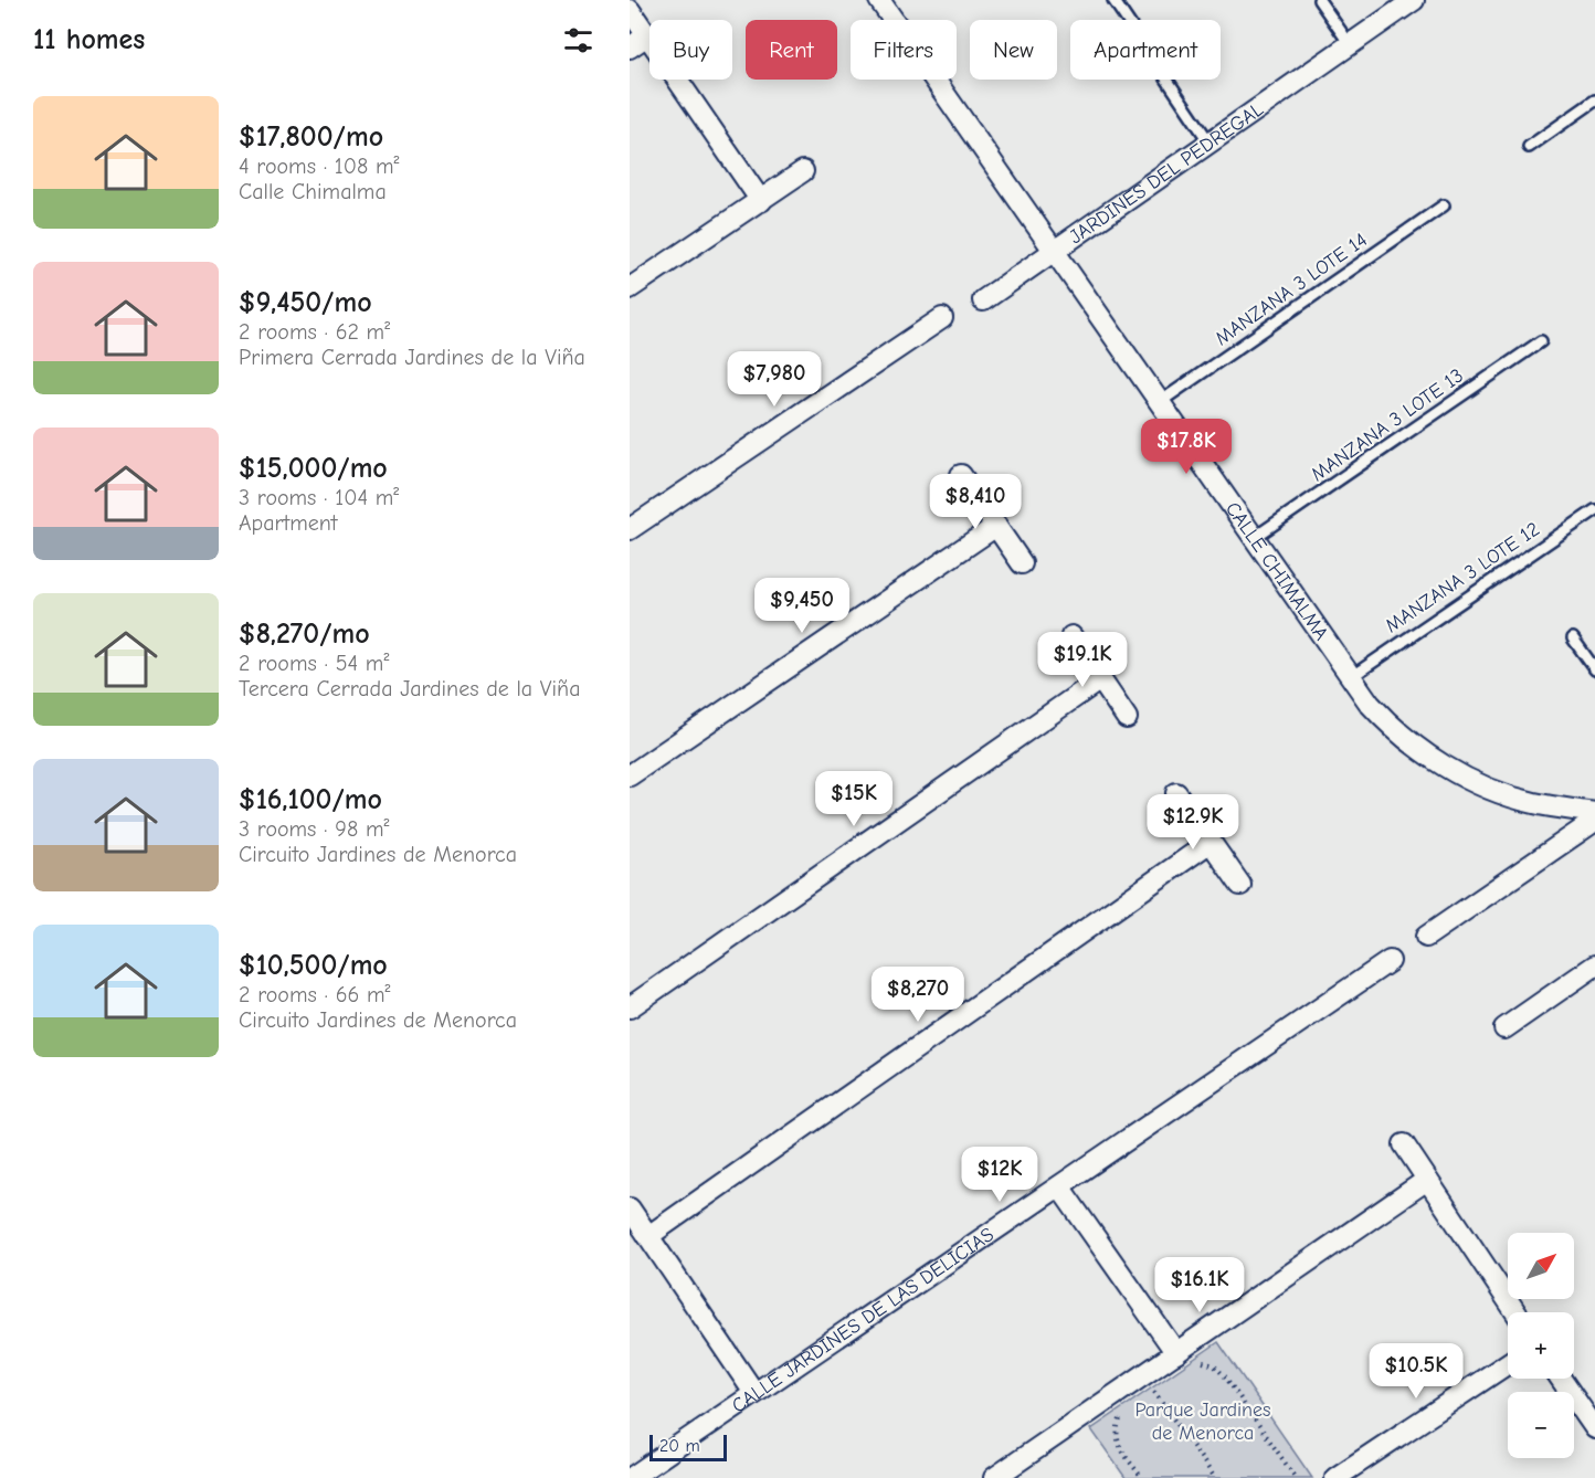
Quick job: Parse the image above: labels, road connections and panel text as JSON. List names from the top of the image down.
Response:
{
  "streets": {
    "street": ["JARDINES DEL PEDREGAL", "CALLE CHIMALMA", "CALLE JARDINES DE LAS DELICIAS"],
    "lane": ["MANZANA 3 LOTE 14", "MANZANA 3 LOTE 13", "MANZANA 3 LOTE 12"]
  },
  "crossings": [
    ["JARDINES DEL PEDREGAL", "CALLE CHIMALMA"],
    ["MANZANA 3 LOTE 14", "CALLE CHIMALMA"],
    ["MANZANA 3 LOTE 13", "CALLE CHIMALMA"],
    ["CALLE CHIMALMA", "MANZANA 3 LOTE 12"]
  ],
  "parks": ["Parque Jardines de Menorca"],
  "scale_bar": "20 m",
  "north": "top right",
  "page": {
    "heading": "11 homes",
    "chip": [
      "Buy",
      "Rent",
      "Filters",
      "New",
      "Apartment"
    ],
    "list": [
      {
        "name": "$17,800/mo",
        "note": "4 rooms · 108 m² · Calle Chimalma"
      },
      {
        "name": "$9,450/mo",
        "note": "2 rooms · 62 m² · Primera Cerrada Jardines de la Viña"
      },
      {
        "name": "$15,000/mo",
        "note": "3 rooms · 104 m² · Apartment"
      },
      {
        "name": "$8,270/mo",
        "note": "2 rooms · 54 m² · Tercera Cerrada Jardines de la Viña"
      },
      {
        "name": "$16,100/mo",
        "note": "3 rooms · 98 m² · Circuito Jardines de Menorca"
      },
      {
        "name": "$10,500/mo",
        "note": "2 rooms · 66 m² · Circuito Jardines de Menorca"
      }
    ],
    "price": [
      "$7,980",
      "$17.8K",
      "$8,410",
      "$9,450",
      "$19.1K",
      "$15K",
      "$12.9K",
      "$8,270",
      "$12K",
      "$16.1K",
      "$10.5K"
    ],
    "map_buttons": ["+", "−"],
    "scale": "20 m"
  }
}
